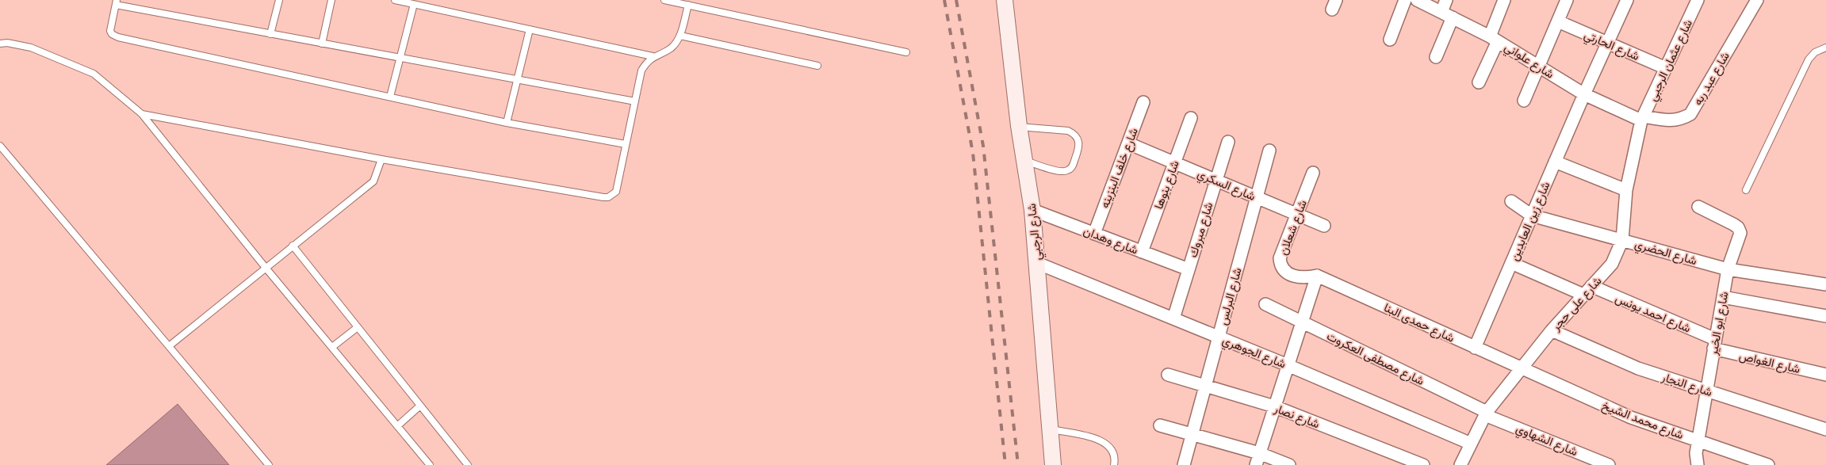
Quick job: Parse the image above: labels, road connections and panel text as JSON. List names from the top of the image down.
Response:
{
  "streets": {
    "main road": ["شارع الرجبي"],
    "street": [
      "شارع الحارتي",
      "شارع علواني",
      "شارع عثمان الرجبي",
      "شارع عبد ربه",
      "شارع خلف البنزينه",
      "شارع بنوها",
      "شارع السكري",
      "شارع زين العابدين",
      "شارع شعلان",
      "شارع مبروك",
      "شارع وهدان",
      "شارع الحضري",
      "شارع البرلس",
      "شارع على حجر",
      "شارع احمد يونس",
      "شارع حمدى البنا",
      "شارع ابو الخير",
      "شارع الجوهري",
      "شارع مصطفى العكروت",
      "شارع الغواص",
      "شارع النجار",
      "شارع نصار",
      "شارع محمد الشيخ",
      "شارع الشهاوي"
    ]
  },
  "crossings": [
    ["شارع الحارتي", "شارع عثمان الرجبي"],
    ["شارع الحارتي", "شارع زين العابدين"],
    ["شارع علواني", "شارع عثمان الرجبي"],
    ["شارع علواني", "شارع عبد ربه"],
    ["شارع علواني", "شارع زين العابدين"],
    ["شارع علواني", "شارع على حجر"],
    ["شارع عثمان الرجبي", "شارع عبد ربه"],
    ["شارع عثمان الرجبي", "شارع على حجر"],
    ["شارع عبد ربه", "شارع على حجر"],
    ["شارع خلف البنزينه", "شارع السكري"],
    ["شارع خلف البنزينه", "شارع وهدان"],
    ["شارع بنوها", "شارع السكري"],
    ["شارع بنوها", "شارع وهدان"],
    ["شارع السكري", "شارع شعلان"],
    ["شارع السكري", "شارع مبروك"],
    ["شارع السكري", "شارع البرلس"],
    ["شارع زين العابدين", "شارع الحضري"],
    ["شارع زين العابدين", "شارع احمد يونس"],
    ["شارع زين العابدين", "شارع حمدى البنا"],
    ["شارع شعلان", "شارع حمدى البنا"],
    ["شارع مبروك", "شارع وهدان"],
    ["شارع مبروك", "شارع الجوهري"],
    ["شارع الرجبي", "شارع وهدان"],
    ["شارع الرجبي", "شارع الجوهري"],
    ["شارع الحضري", "شارع على حجر"],
    ["شارع الحضري", "شارع ابو الخير"],
    ["شارع البرلس", "شارع الجوهري"],
    ["شارع البرلس", "شارع نصار"],
    ["شارع على حجر", "شارع احمد يونس"],
    ["شارع على حجر", "شارع حمدى البنا"],
    ["شارع على حجر", "شارع الجوهري"],
    ["شارع على حجر", "شارع مصطفى العكروت"],
    ["شارع على حجر", "شارع النجار"],
    ["شارع على حجر", "شارع محمد الشيخ"],
    ["شارع على حجر", "شارع الشهاوي"],
    ["شارع احمد يونس", "شارع ابو الخير"],
    ["شارع احمد يونس", "شارع الغواص"],
    ["شارع حمدى البنا", "شارع محمد الشيخ"],
    ["شارع ابو الخير", "شارع الغواص"],
    ["شارع ابو الخير", "شارع النجار"],
    ["شارع ابو الخير", "شارع محمد الشيخ"],
    ["شارع مصطفى العكروت", "شارع الشهاوي"]
  ]
}
